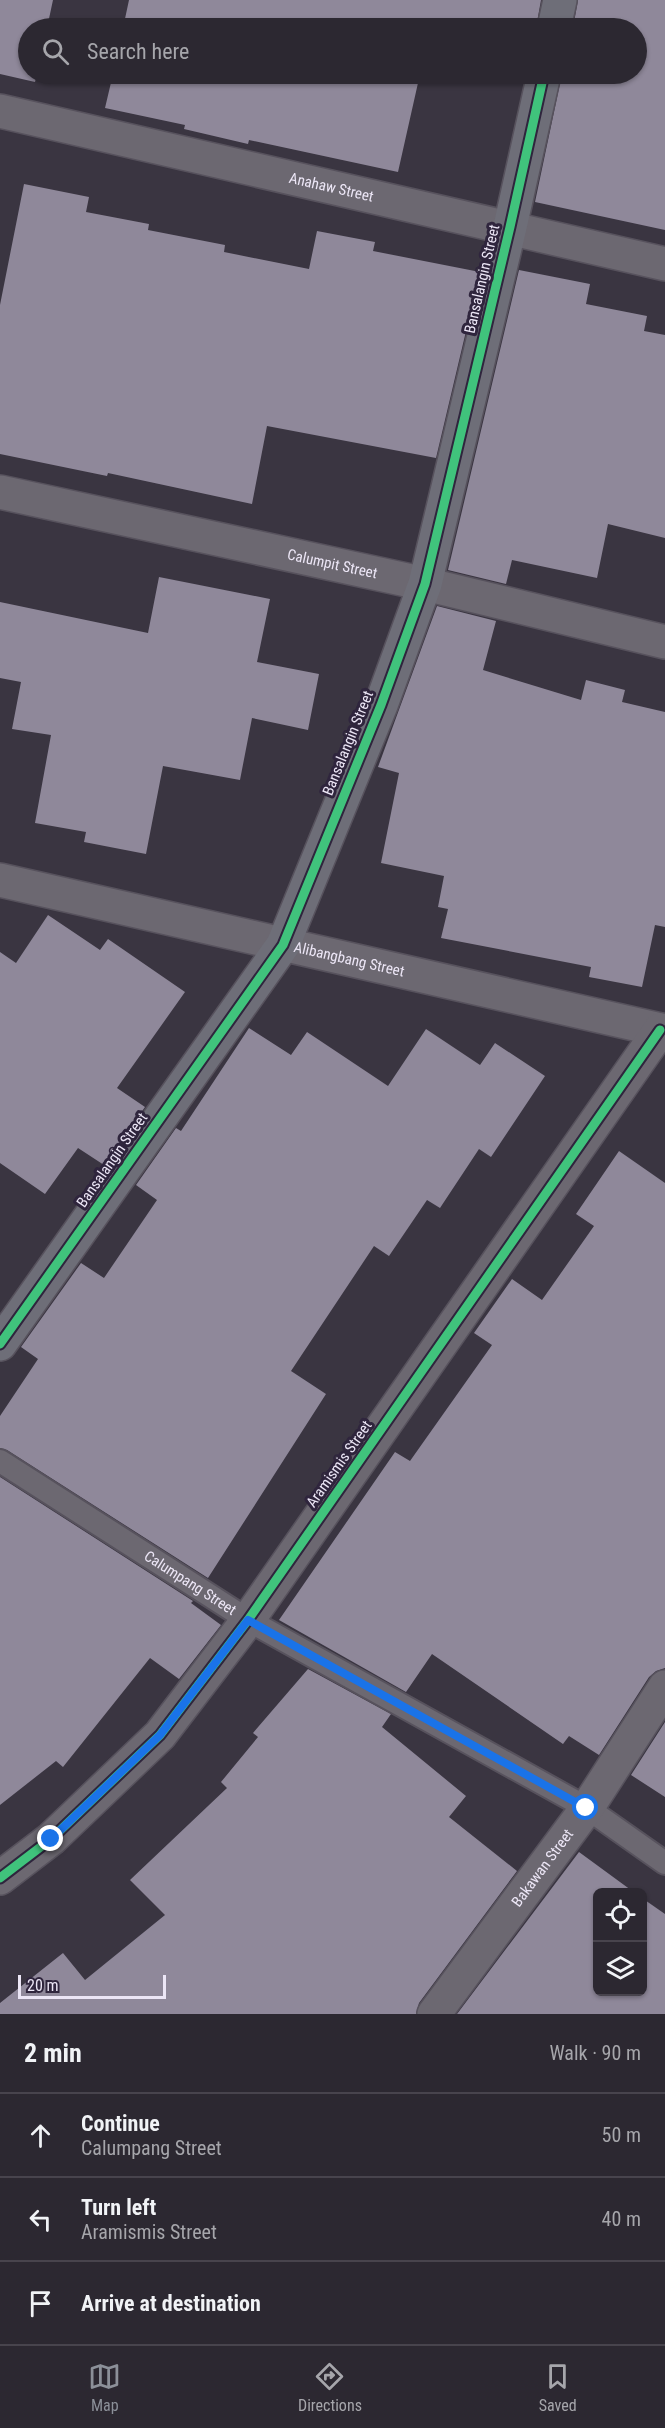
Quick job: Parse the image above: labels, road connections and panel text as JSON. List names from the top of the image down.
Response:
{
  "streets": {
    "street": [
      "Anahaw Street",
      "Bansalangin Street",
      "Calumpit Street",
      "Alibangbang Street",
      "Aramismis Street",
      "Bakawan Street"
    ],
    "lane": ["Calumpang Street"]
  },
  "crossings": [
    ["Anahaw Street", "Bansalangin Street"],
    ["Bansalangin Street", "Calumpit Street"],
    ["Bansalangin Street", "Alibangbang Street"],
    ["Alibangbang Street", "Aramismis Street"],
    ["Aramismis Street", "Calumpang Street"],
    ["Calumpang Street", "Bakawan Street"]
  ],
  "scale_bar": "20 m",
  "page": {
    "search": "Search here",
    "scale": "20 m",
    "heading": ["2 min", "Walk · 90 m"],
    "list": [
      ["Continue", "Calumpang Street", "50 m"],
      ["Turn left", "Aramismis Street", "40 m"],
      "Arrive at destination"
    ],
    "nav": ["Map", "Directions", "Saved"]
  }
}
